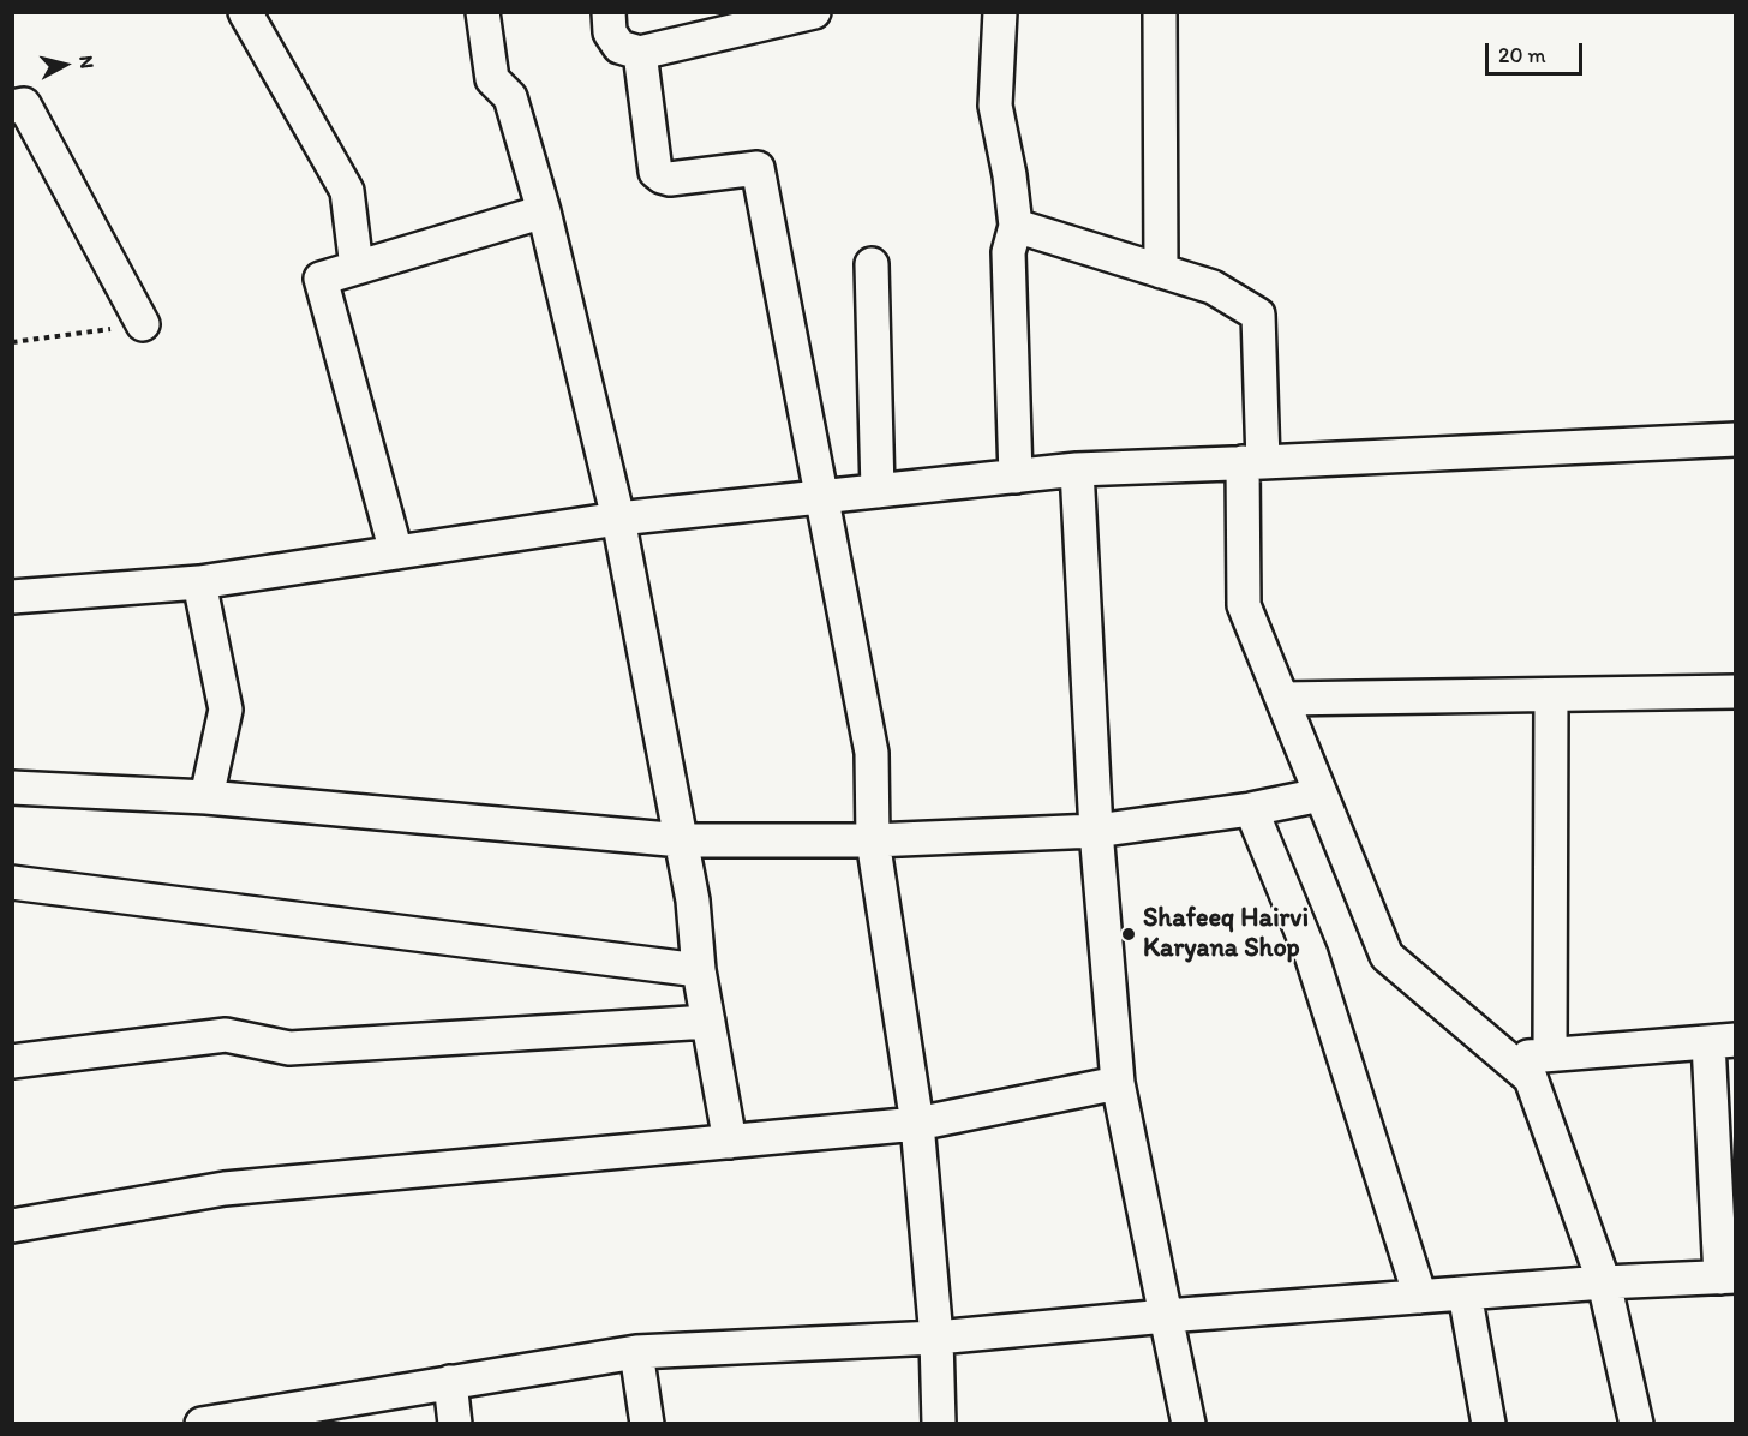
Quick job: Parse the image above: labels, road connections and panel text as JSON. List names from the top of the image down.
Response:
{
  "places": ["Shafeeq Hairvi Karyana Shop"],
  "scale_bar": "20 m",
  "north": "right"
}
